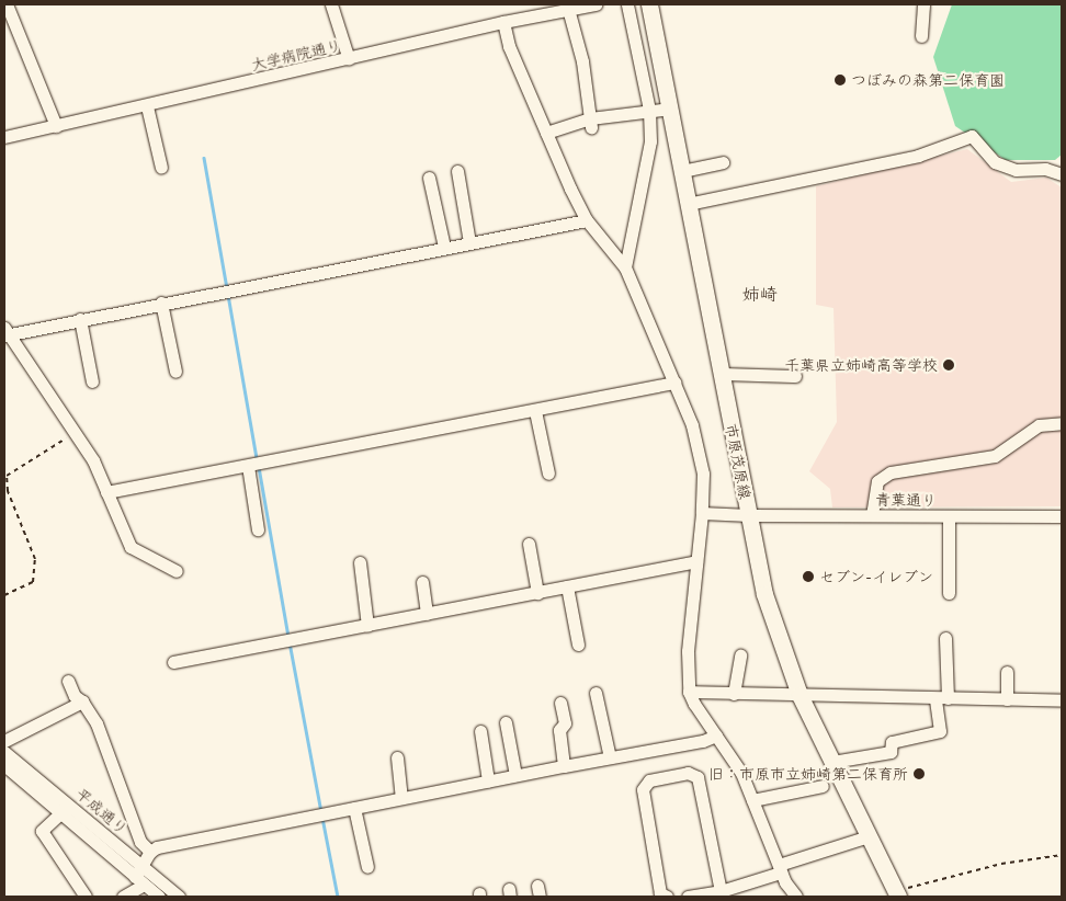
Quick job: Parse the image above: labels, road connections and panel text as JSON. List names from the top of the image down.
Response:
{
  "streets": {
    "main road": ["市原茂原線"],
    "street": ["大学病院通り", "青葉通り", "平成通り"]
  },
  "crossings": [
    ["市原茂原線", "青葉通り"]
  ],
  "districts": ["姉崎"],
  "places": [
    "つぼみの森第二保育園",
    "千葉県立姉崎高等学校",
    "セブン-イレブン",
    "旧：市原市立姉崎第二保育所"
  ]
}
